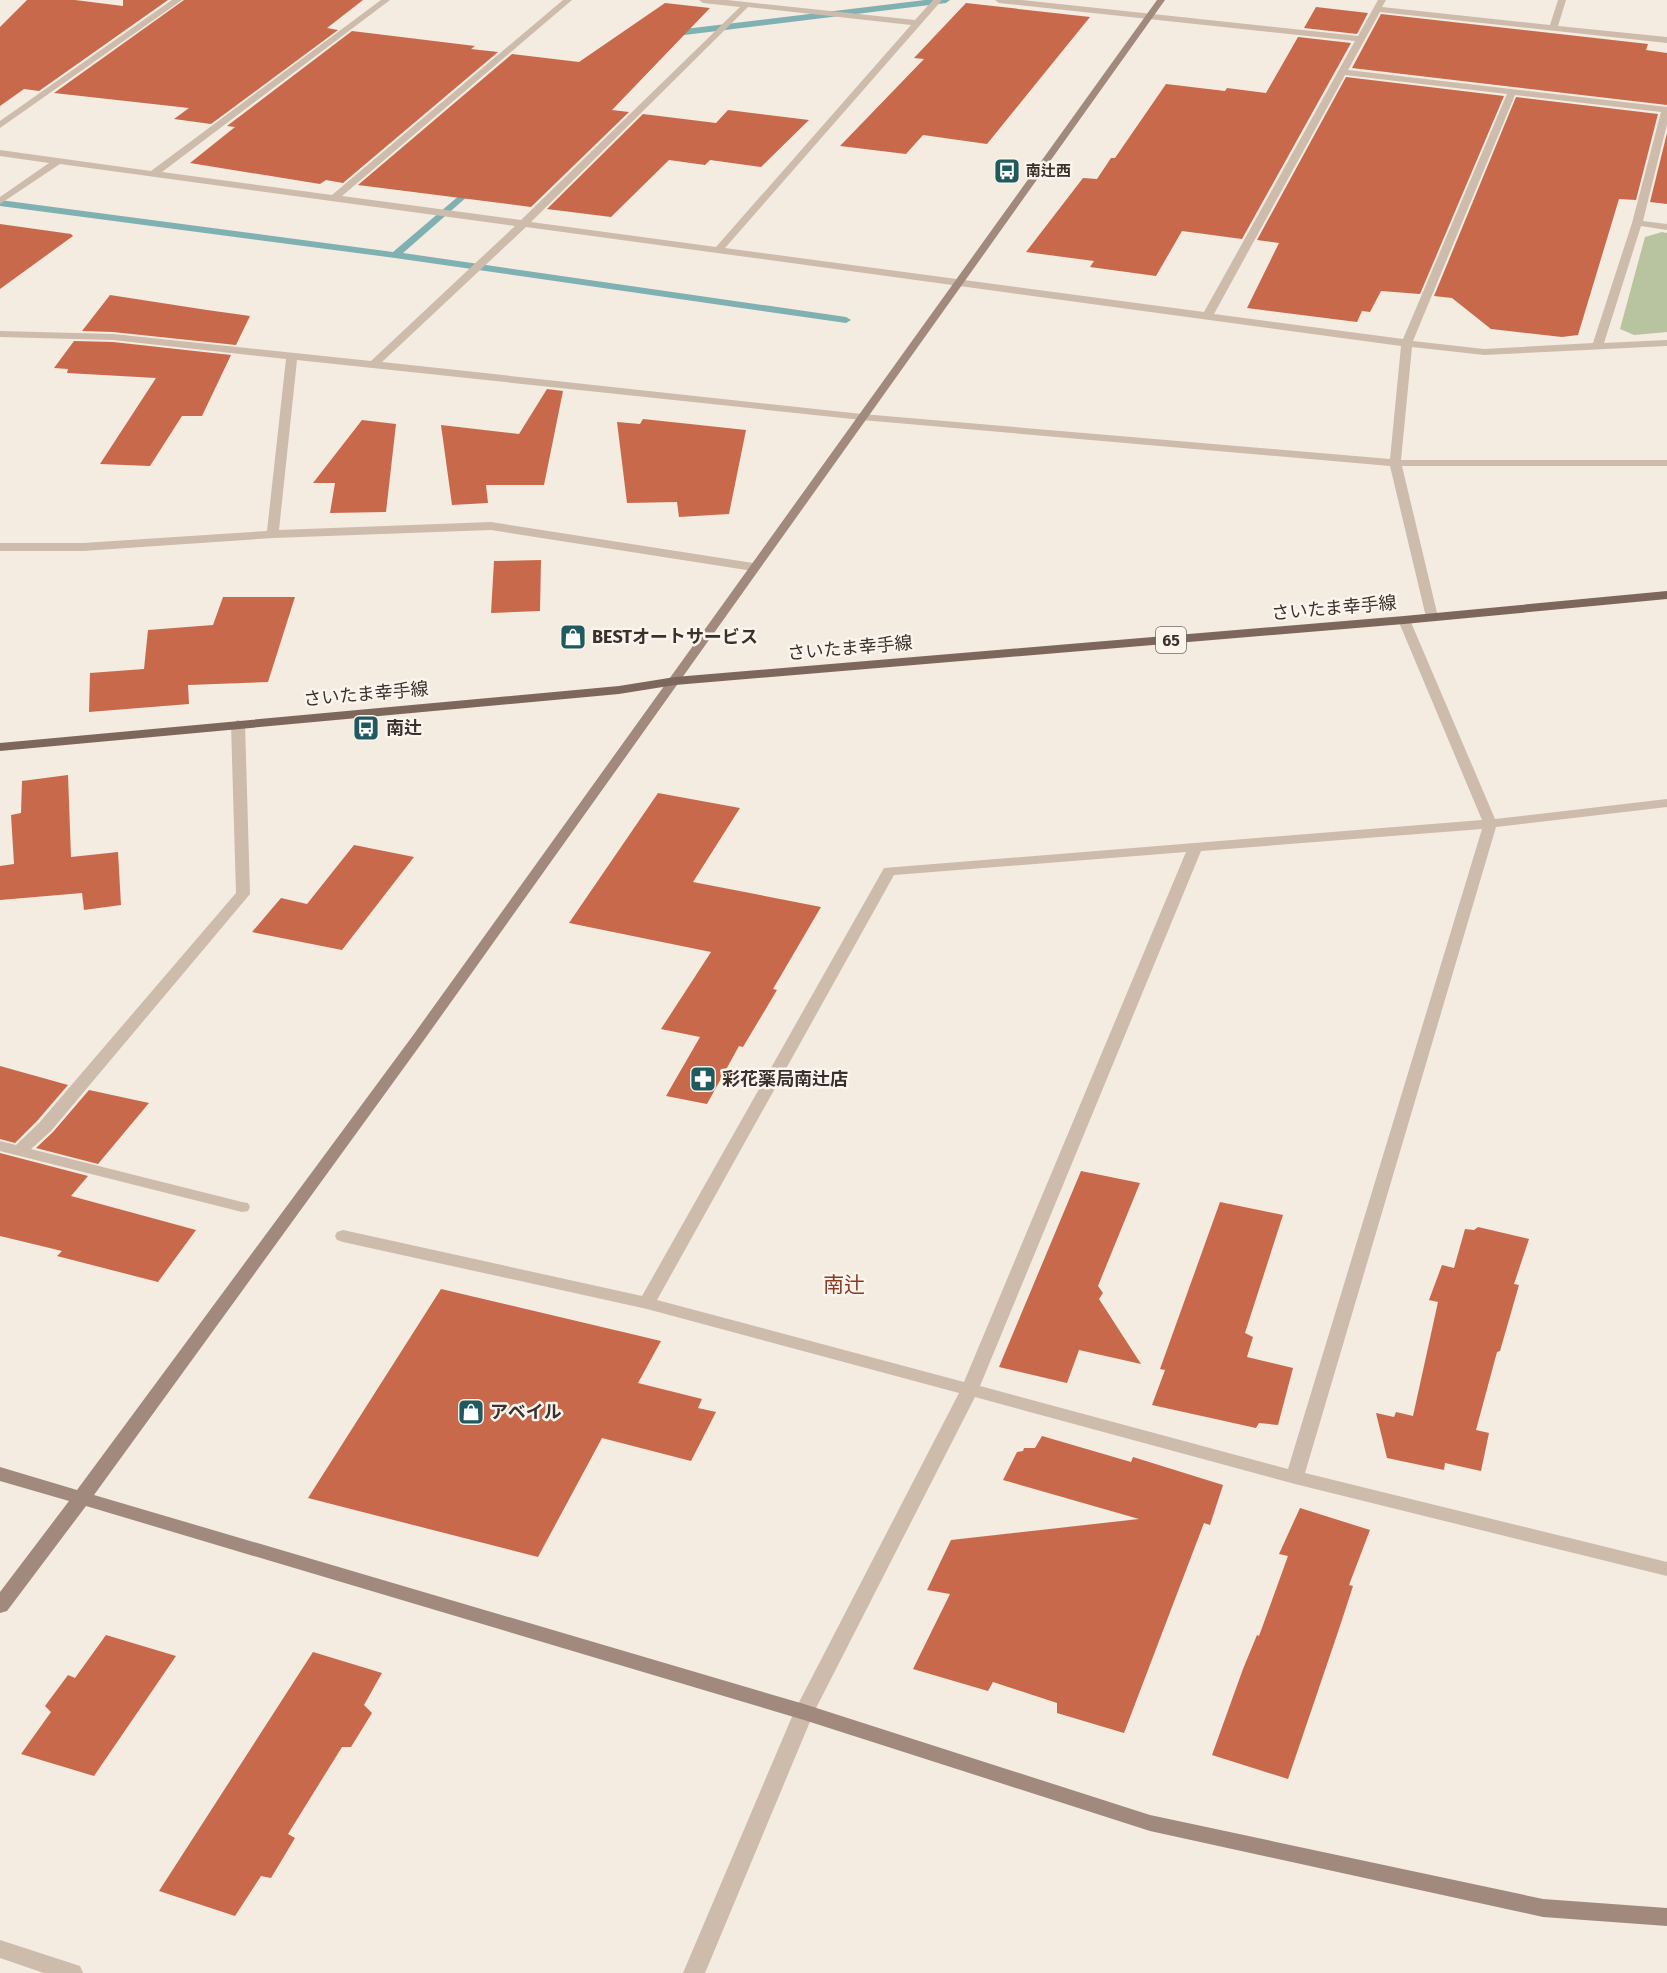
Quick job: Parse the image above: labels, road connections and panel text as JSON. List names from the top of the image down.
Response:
{
  "streets": {
    "main road": ["さいたま幸手線", "65"]
  },
  "districts": ["南辻"],
  "places": {
    "bus stop": ["南辻西", "南辻"],
    "shop": ["BESTオートサービス", "アベイル"],
    "pharmacy": ["彩花薬局南辻店"]
  }
}
